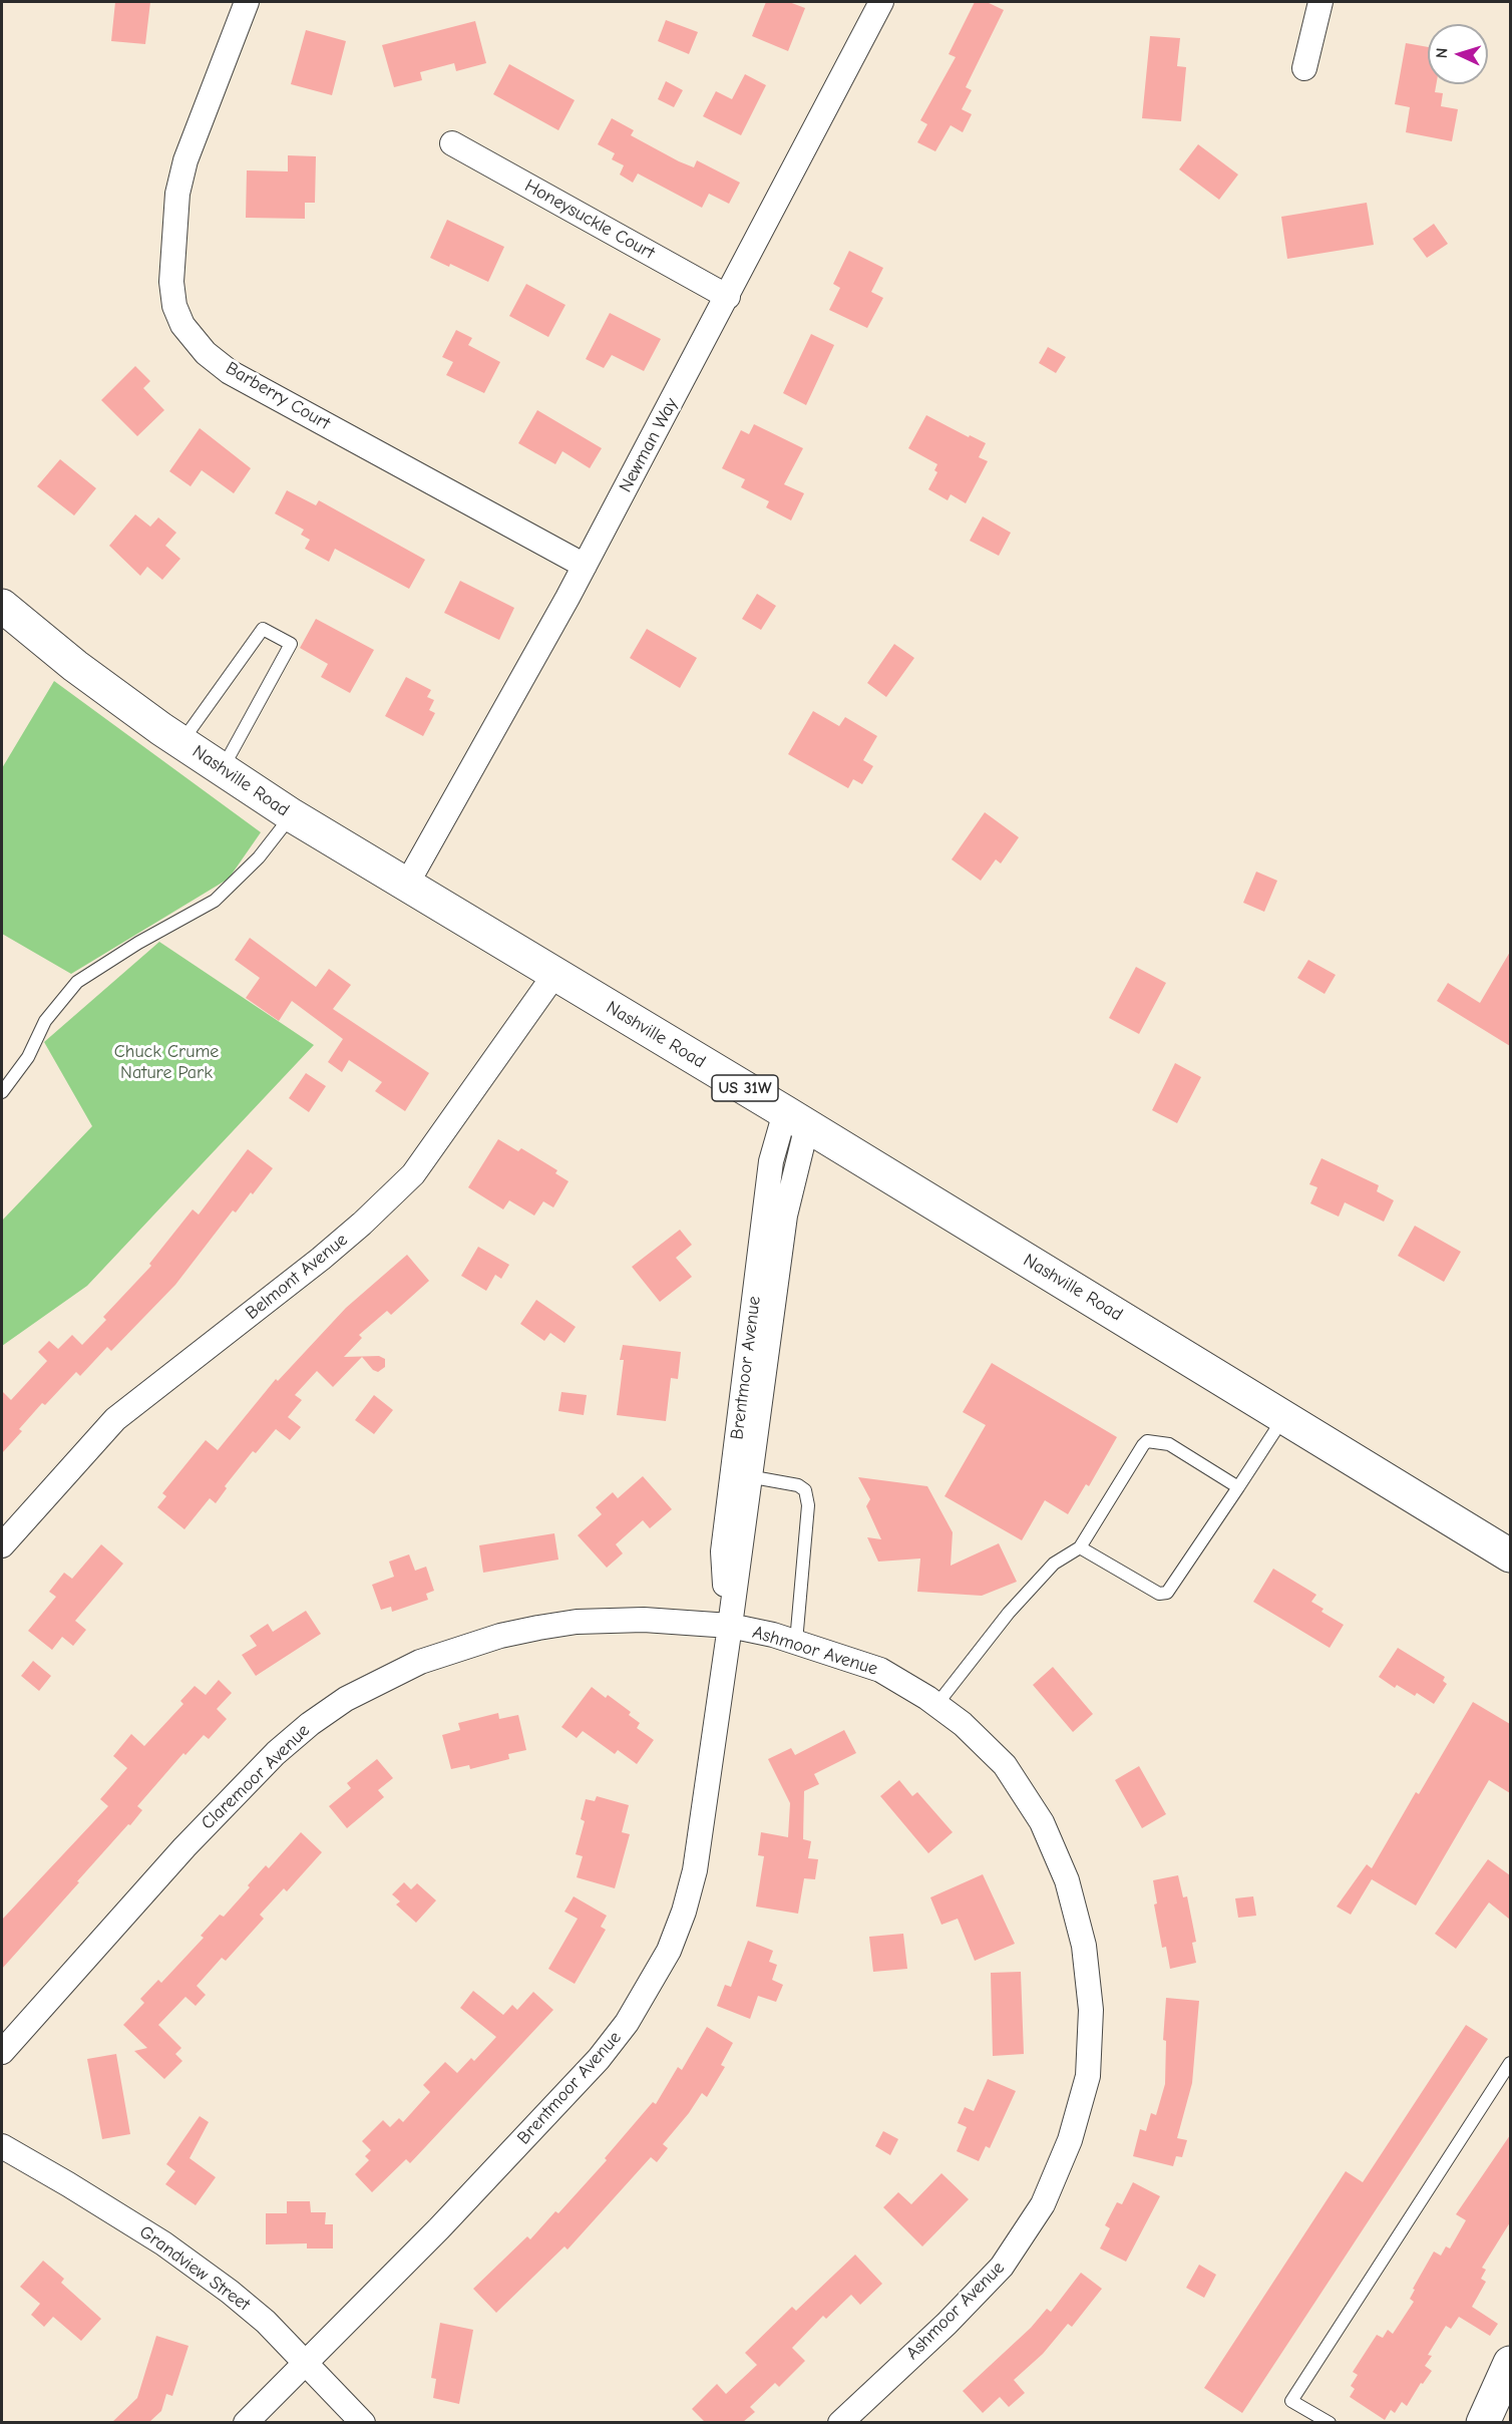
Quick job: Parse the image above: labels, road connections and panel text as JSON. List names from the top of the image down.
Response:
{
  "streets": {
    "main road": ["Nashville Road", "US 31W"],
    "street": [
      "Honeysuckle Court",
      "Barberry Court",
      "Newman Way",
      "Belmont Avenue",
      "Brentmoor Avenue",
      "Ashmoor Avenue",
      "Claremoor Avenue",
      "Grandview Street"
    ]
  },
  "crossings": [
    ["Honeysuckle Court", "Newman Way"],
    ["Barberry Court", "Newman Way"],
    ["Newman Way", "Nashville Road"],
    ["Nashville Road", "Belmont Avenue"],
    ["Nashville Road", "Brentmoor Avenue"],
    ["Brentmoor Avenue", "Ashmoor Avenue"],
    ["Brentmoor Avenue", "Claremoor Avenue"],
    ["Brentmoor Avenue", "Grandview Street"],
    ["Ashmoor Avenue", "Claremoor Avenue"]
  ],
  "parks": ["Chuck Crume Nature Park"],
  "north": "left"
}
